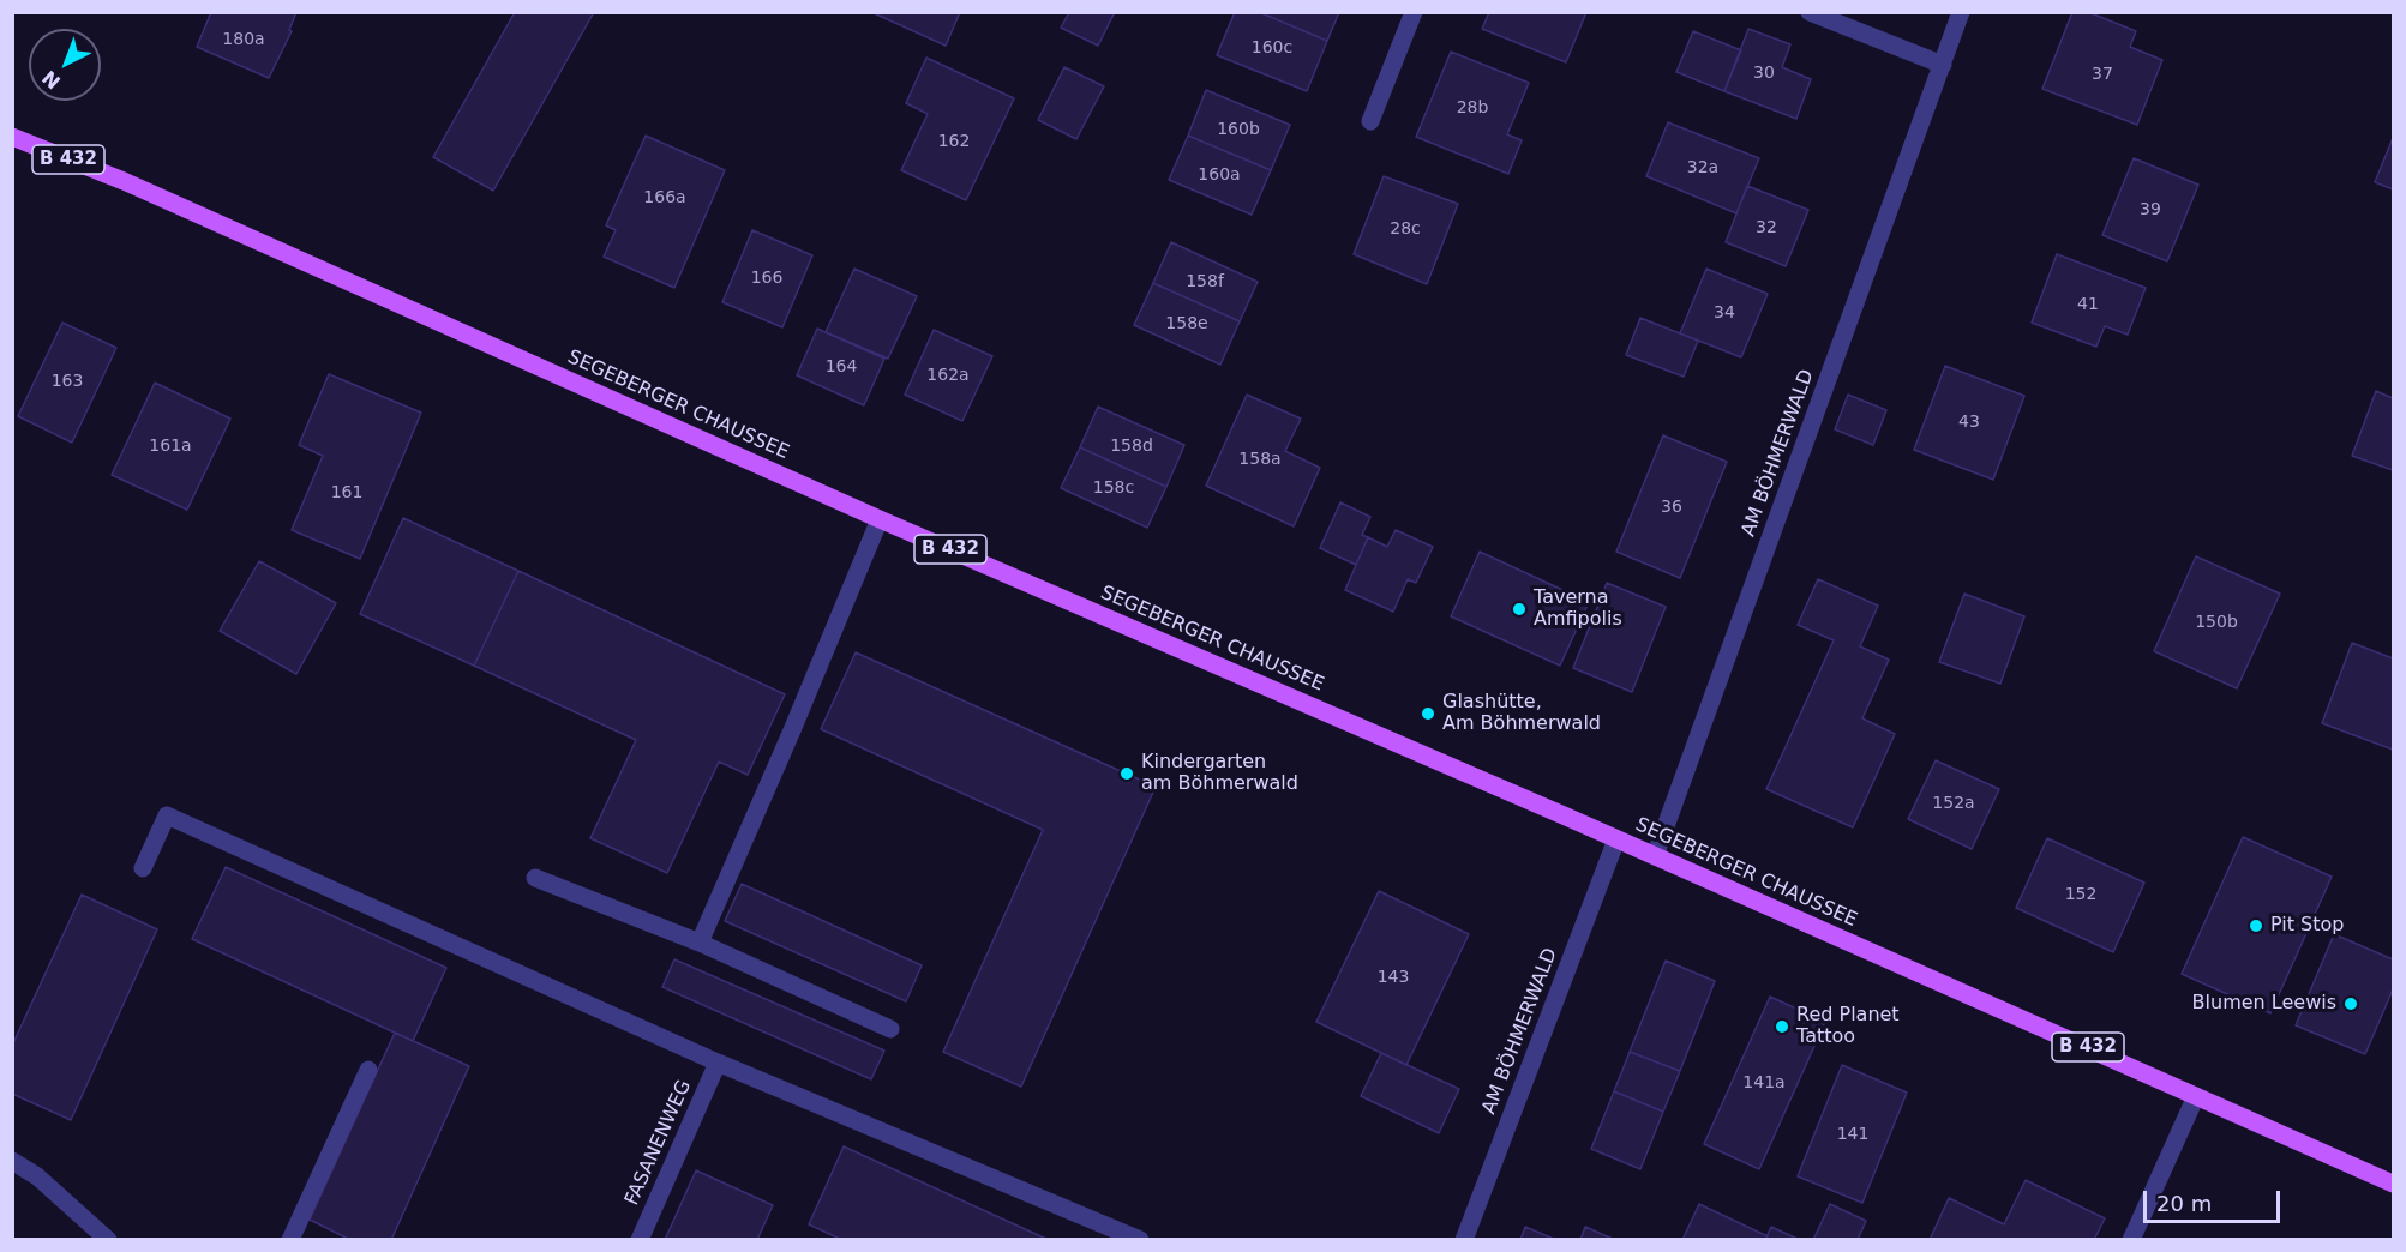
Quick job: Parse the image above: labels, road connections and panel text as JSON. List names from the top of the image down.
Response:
{
  "streets": {
    "main road": ["B 432", "SEGEBERGER CHAUSSEE"],
    "street": ["AM BÖHMERWALD", "FASANENWEG"]
  },
  "crossings": [
    ["SEGEBERGER CHAUSSEE", "AM BÖHMERWALD"]
  ],
  "places": [
    "Taverna Amfipolis",
    "Glashütte, Am Böhmerwald",
    "Kindergarten am Böhmerwald",
    "Pit Stop",
    "Blumen Leewis",
    "Red Planet Tattoo"
  ],
  "house_numbers": [
    "180a",
    "160c",
    "30",
    "37",
    "28b",
    "160b",
    "162",
    "32a",
    "160a",
    "166a",
    "39",
    "32",
    "28c",
    "166",
    "158f",
    "41",
    "34",
    "158e",
    "164",
    "162a",
    "163",
    "43",
    "161a",
    "158d",
    "158a",
    "158c",
    "161",
    "36",
    "150b",
    "152a",
    "152",
    "143",
    "141a",
    "141"
  ],
  "scale_bar": "20 m",
  "north": "bottom left"
}
